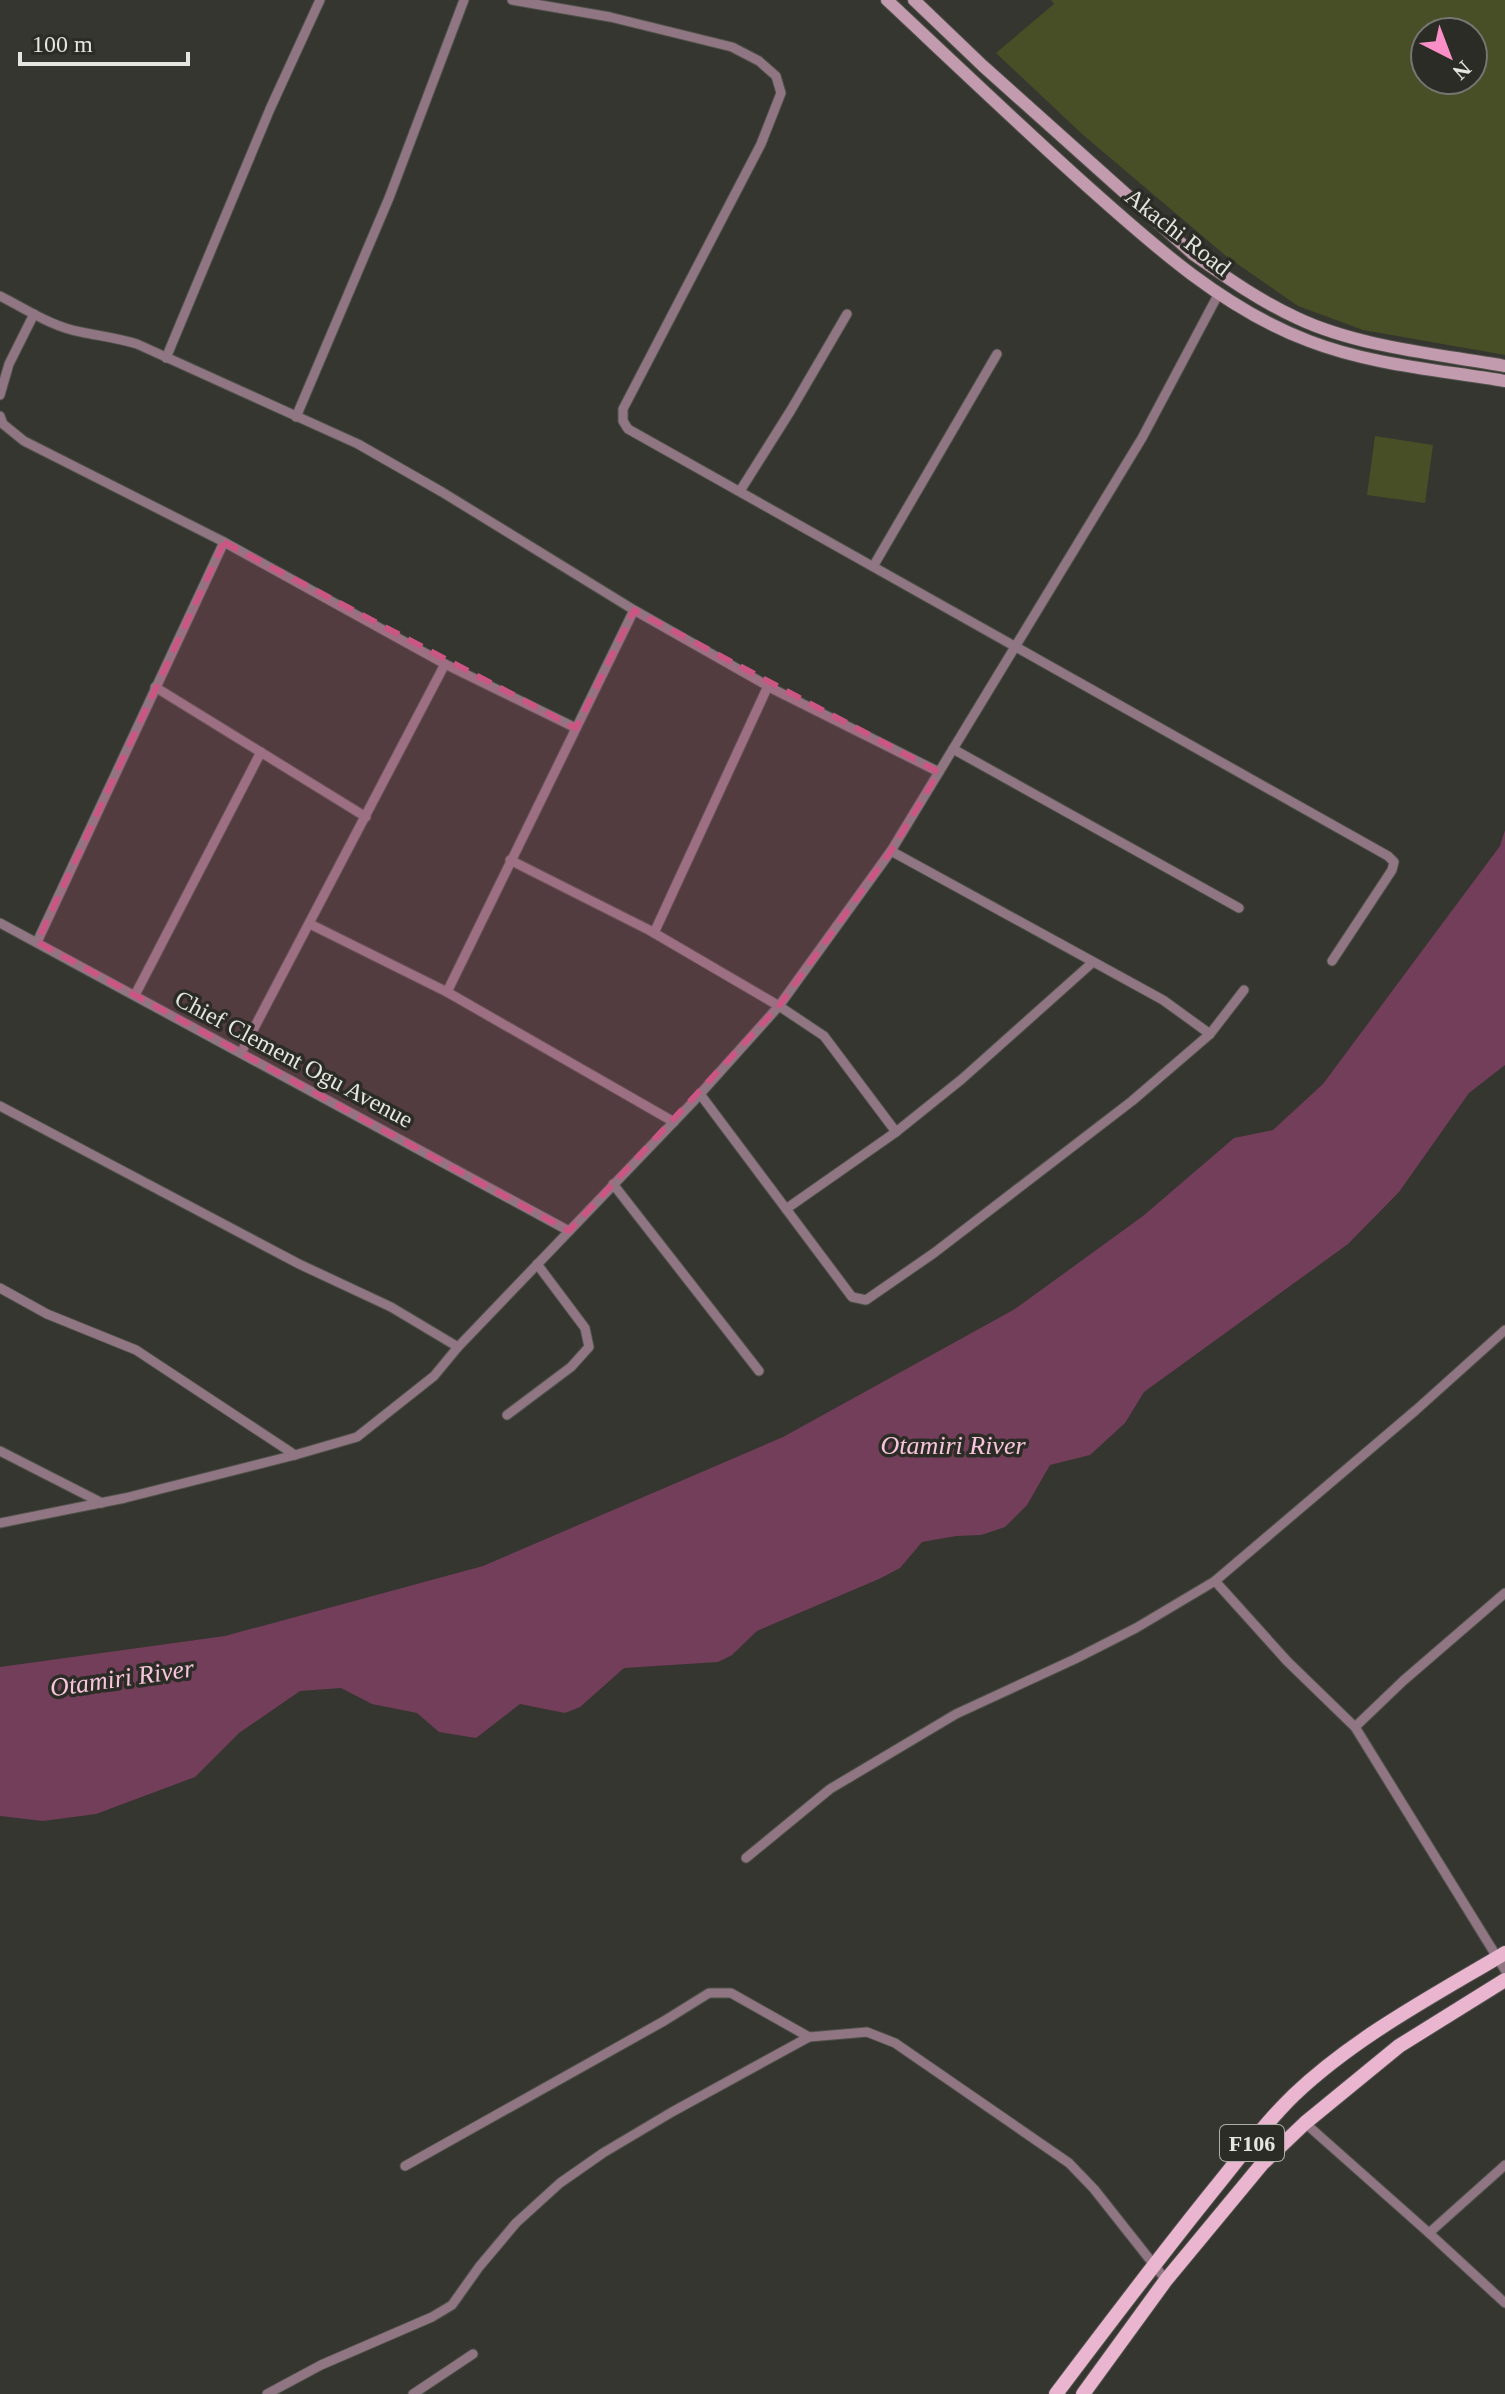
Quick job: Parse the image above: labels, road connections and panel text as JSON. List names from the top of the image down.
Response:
{
  "streets": {
    "main road": ["Akachi Road", "F106"],
    "street": ["Chief Clement Ogu Avenue"]
  },
  "water": ["Otamiri River"],
  "scale_bar": "100 m",
  "north": "bottom right"
}
